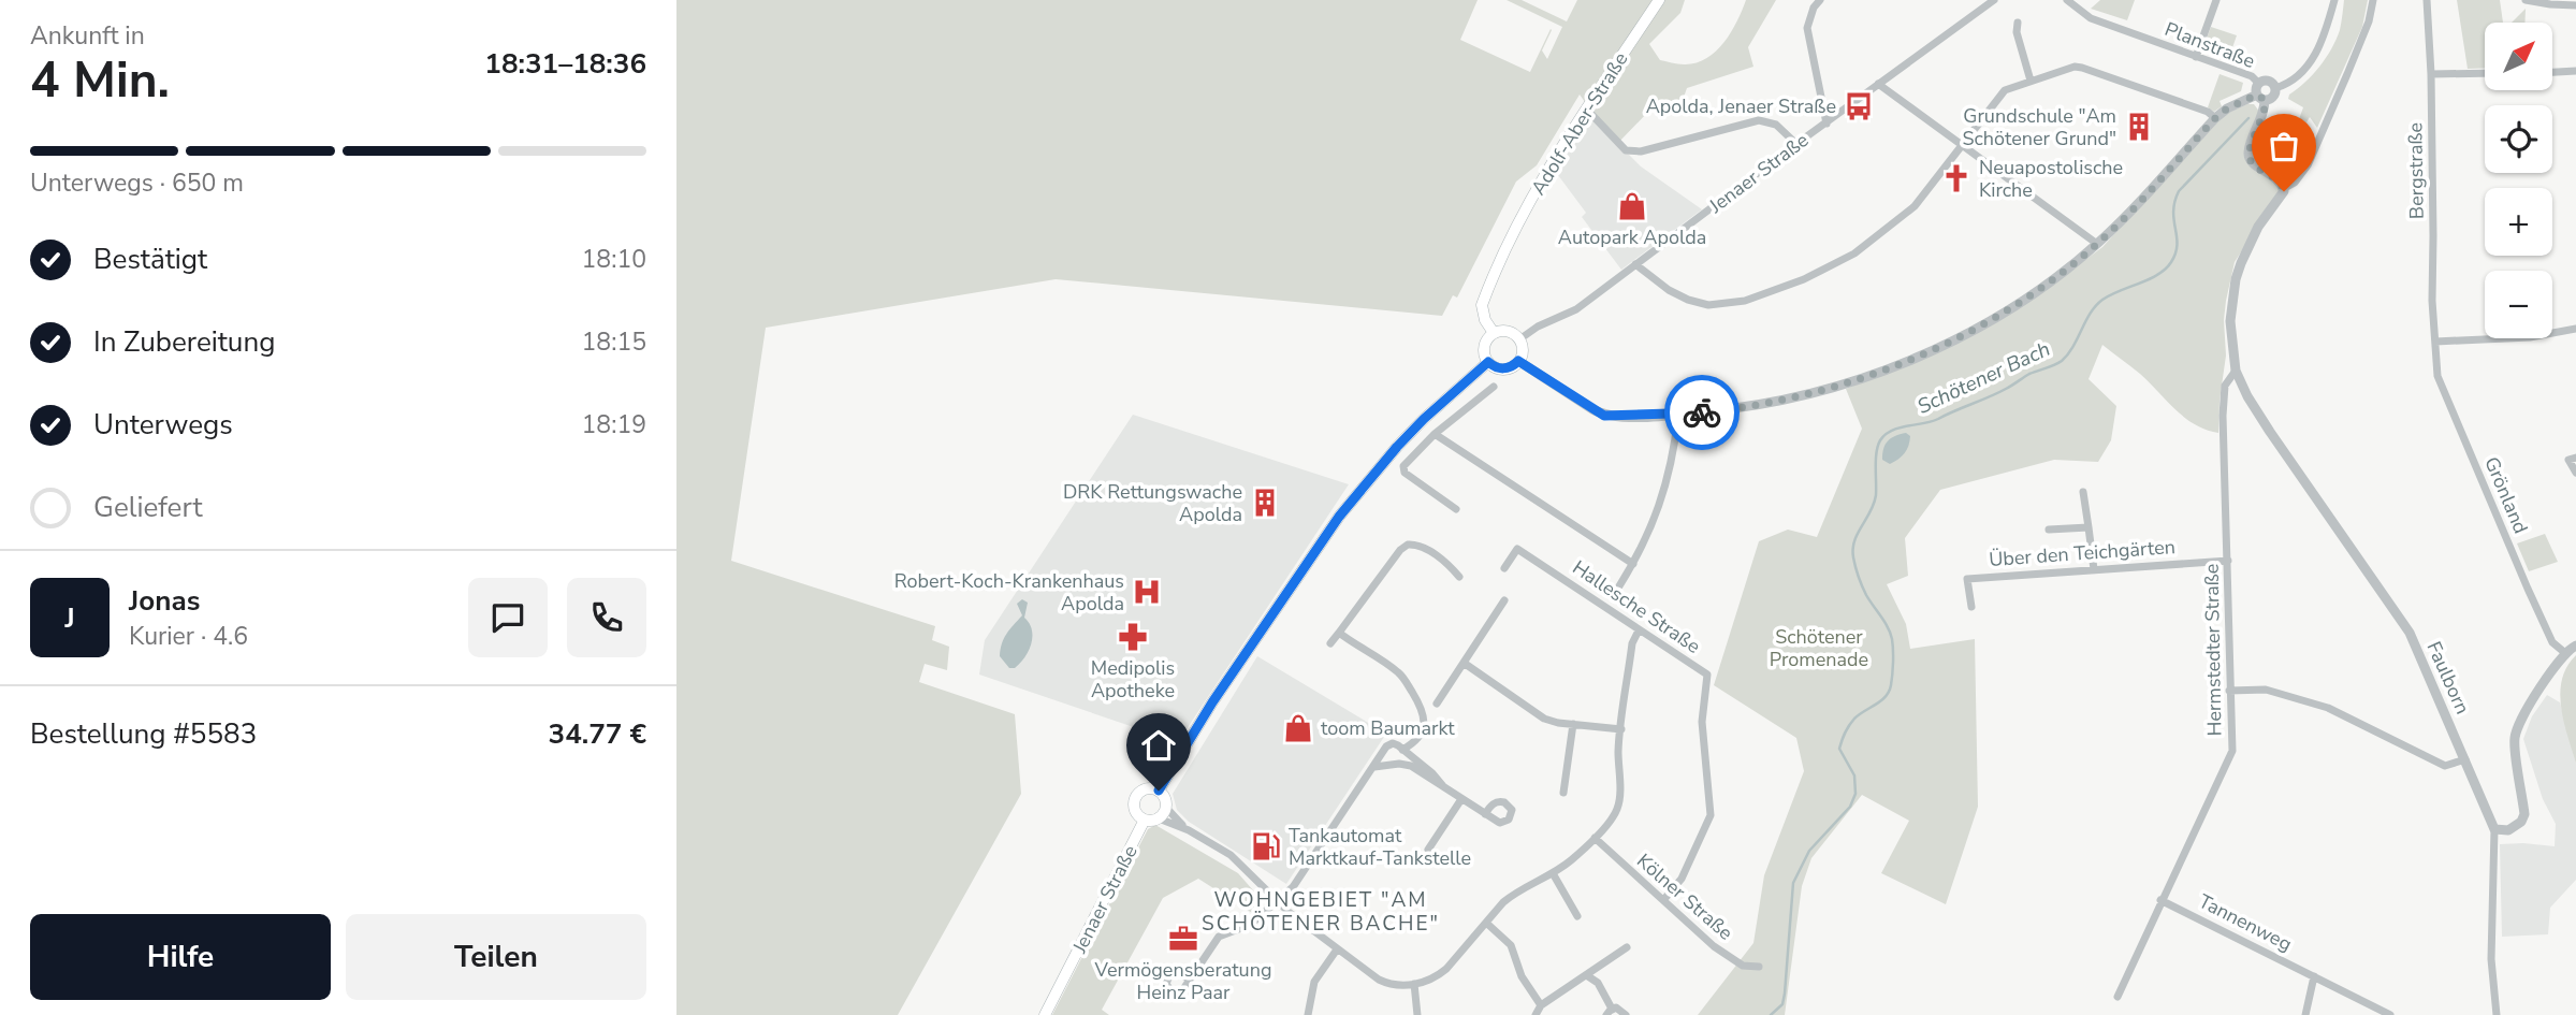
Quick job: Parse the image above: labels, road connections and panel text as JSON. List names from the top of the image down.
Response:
{
  "streets": {
    "main road": ["Adolf-Aber-Straße", "Jenaer Straße"],
    "street": [
      "Planstraße",
      "Bergstraße",
      "Grönland",
      "Über den Teichgärten",
      "Hallesche Straße",
      "Hermstedter Straße",
      "Faulborn",
      "Kölner Straße",
      "Tannenweg"
    ]
  },
  "crossings": [
    ["Adolf-Aber-Straße", "Jenaer Straße"],
    ["Bergstraße", "Grönland"],
    ["Über den Teichgärten", "Hermstedter Straße"],
    ["Hallesche Straße", "Kölner Straße"],
    ["Hermstedter Straße", "Faulborn"],
    ["Hermstedter Straße", "Tannenweg"]
  ],
  "districts": ["WOHNGEBIET \"AM SCHÖTENER BACHE\""],
  "water": ["Schötener Bach"],
  "parks": ["Schötener Promenade"],
  "places": {
    "bus stop": ["Apolda, Jenaer Straße"],
    "building": ["Grundschule \"Am Schötener Grund\"", "DRK Rettungswache Apolda"],
    "church": ["Neuapostolische Kirche"],
    "shop": ["Autopark Apolda", "toom Baumarkt"],
    "hospital": ["Robert-Koch-Krankenhaus Apolda"],
    "pharmacy": ["Medipolis Apotheke"],
    "fuel station": ["Tankautomat Marktkauf-Tankstelle"],
    "office": ["Vermögensberatung Heinz Paar"]
  },
  "north": "top right",
  "page": {
    "heading": ["4 Min.", "Ankunft in", "18:31–18:36"],
    "panel": [
      "Jonas",
      "Kurier · 4.6",
      "Bestellung #5583",
      "34.77 €"
    ],
    "map_buttons": ["+", "−"],
    "bar": "Unterwegs · 650 m",
    "list": [
      ["Bestätigt", "18:10"],
      ["In Zubereitung", "18:15"],
      ["Unterwegs", "18:19"],
      "Geliefert"
    ],
    "round": "J",
    "buttons": ["Hilfe", "Teilen"]
  }
}
